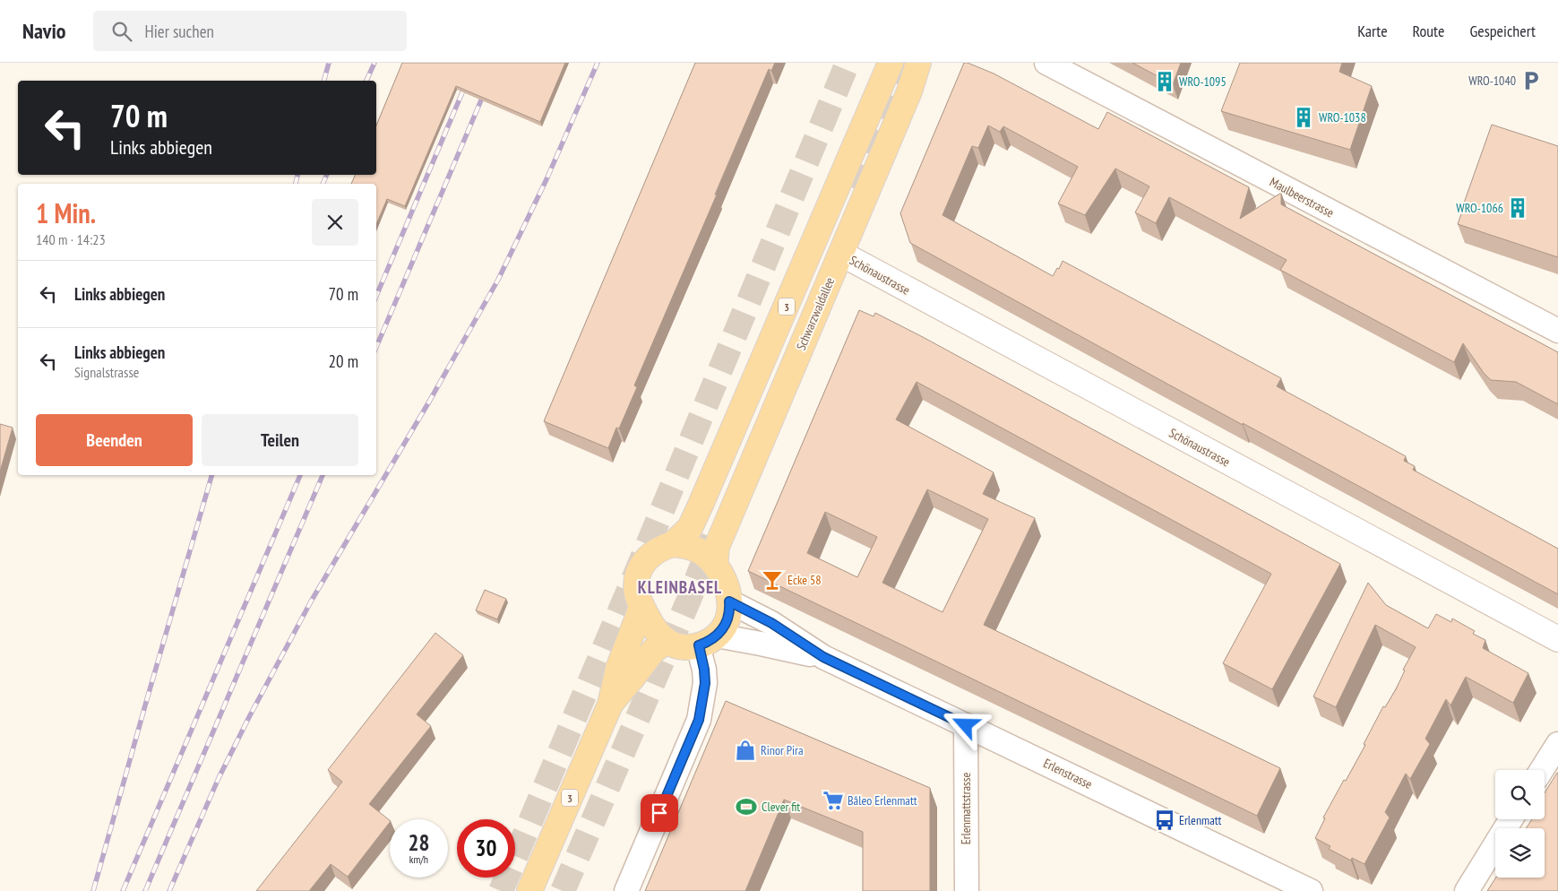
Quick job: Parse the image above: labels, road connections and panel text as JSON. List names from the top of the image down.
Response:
{
  "streets": {
    "main road": ["3", "Schwarzwaldallee"],
    "street": [
      "Maulbeerstrasse",
      "Schönaustrasse",
      "Erlenstrasse",
      "Erlenmattstrasse"
    ]
  },
  "crossings": [
    ["Schönaustrasse", "Schwarzwaldallee"],
    ["3", "Schwarzwaldallee"],
    ["3", "Erlenstrasse"],
    ["Schwarzwaldallee", "Erlenstrasse"],
    ["Erlenstrasse", "Erlenmattstrasse"]
  ],
  "districts": ["KLEINBASEL"],
  "places": {
    "parking": ["WRO-1040"],
    "building": ["WRO-1095", "WRO-1038", "WRO-1066"],
    "bar": ["Ecke 58"],
    "shop": ["Rinor Pira"],
    "supermarket": ["Bâleo Erlenmatt"],
    "sports": ["Clever fit"],
    "bus stop": ["Erlenmatt"]
  },
  "page": {
    "header": "Navio",
    "search": "Hier suchen",
    "nav": ["Karte", "Route", "Gespeichert"],
    "turn": ["70 m", "Links abbiegen"],
    "heading": ["1 Min.", "140 m · 14:23"],
    "list": [
      {
        "name": "Links abbiegen",
        "value": "70 m"
      },
      {
        "name": "Links abbiegen",
        "note": "Signalstrasse",
        "value": "20 m"
      }
    ],
    "buttons": ["Beenden", "Teilen"],
    "speed": "28 km/h",
    "limit": "30"
  }
}
